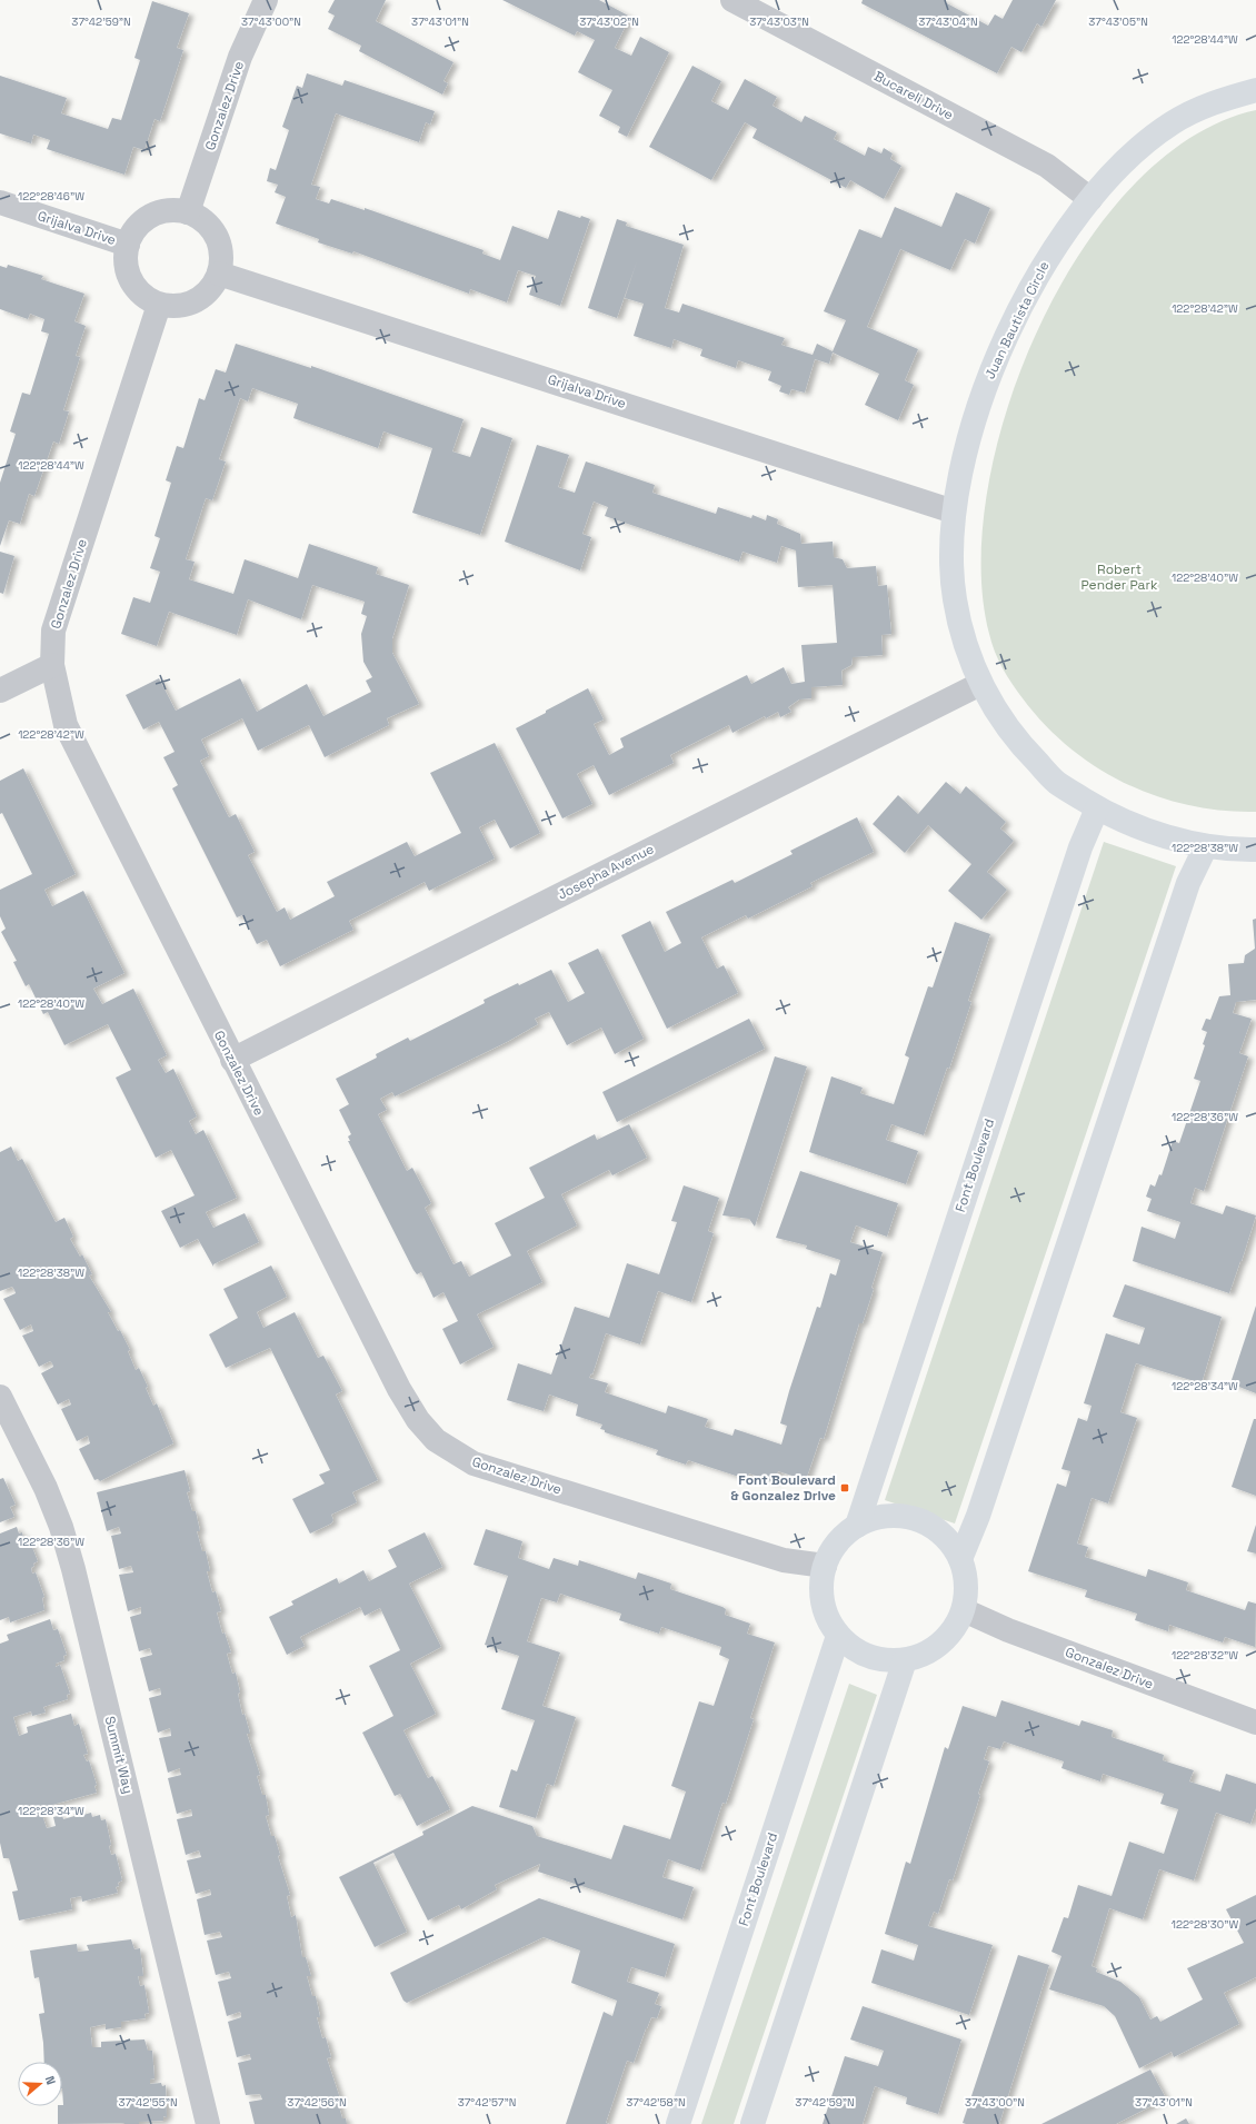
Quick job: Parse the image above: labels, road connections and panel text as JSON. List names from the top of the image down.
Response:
{
  "streets": {
    "street": [
      "Bucareli Drive",
      "Gonzalez Drive",
      "Grijalva Drive",
      "Juan Bautista Circle",
      "Josepha Avenue",
      "Font Boulevard",
      "Summit Way"
    ]
  },
  "crossings": [
    ["Bucareli Drive", "Juan Bautista Circle"],
    ["Gonzalez Drive", "Grijalva Drive"],
    ["Gonzalez Drive", "Josepha Avenue"],
    ["Gonzalez Drive", "Font Boulevard"],
    ["Grijalva Drive", "Juan Bautista Circle"],
    ["Juan Bautista Circle", "Josepha Avenue"],
    ["Juan Bautista Circle", "Font Boulevard"]
  ],
  "parks": ["Robert Pender Park"],
  "places": {
    "transit": ["Font Boulevard & Gonzalez Drive"]
  },
  "north": "right",
  "coordinates": [
    "37°43'02\"N",
    "37°43'03\"N",
    "37°43'04\"N",
    "37°42'59\"N",
    "37°43'00\"N",
    "37°43'01\"N",
    "37°43'05\"N",
    "122°28'44\"W",
    "122°28'46\"W",
    "122°28'42\"W",
    "122°28'40\"W",
    "122°28'38\"W",
    "122°28'36\"W",
    "122°28'34\"W",
    "122°28'32\"W",
    "122°28'30\"W",
    "37°42'55\"N",
    "37°42'56\"N",
    "37°42'57\"N",
    "37°42'58\"N"
  ]
}
